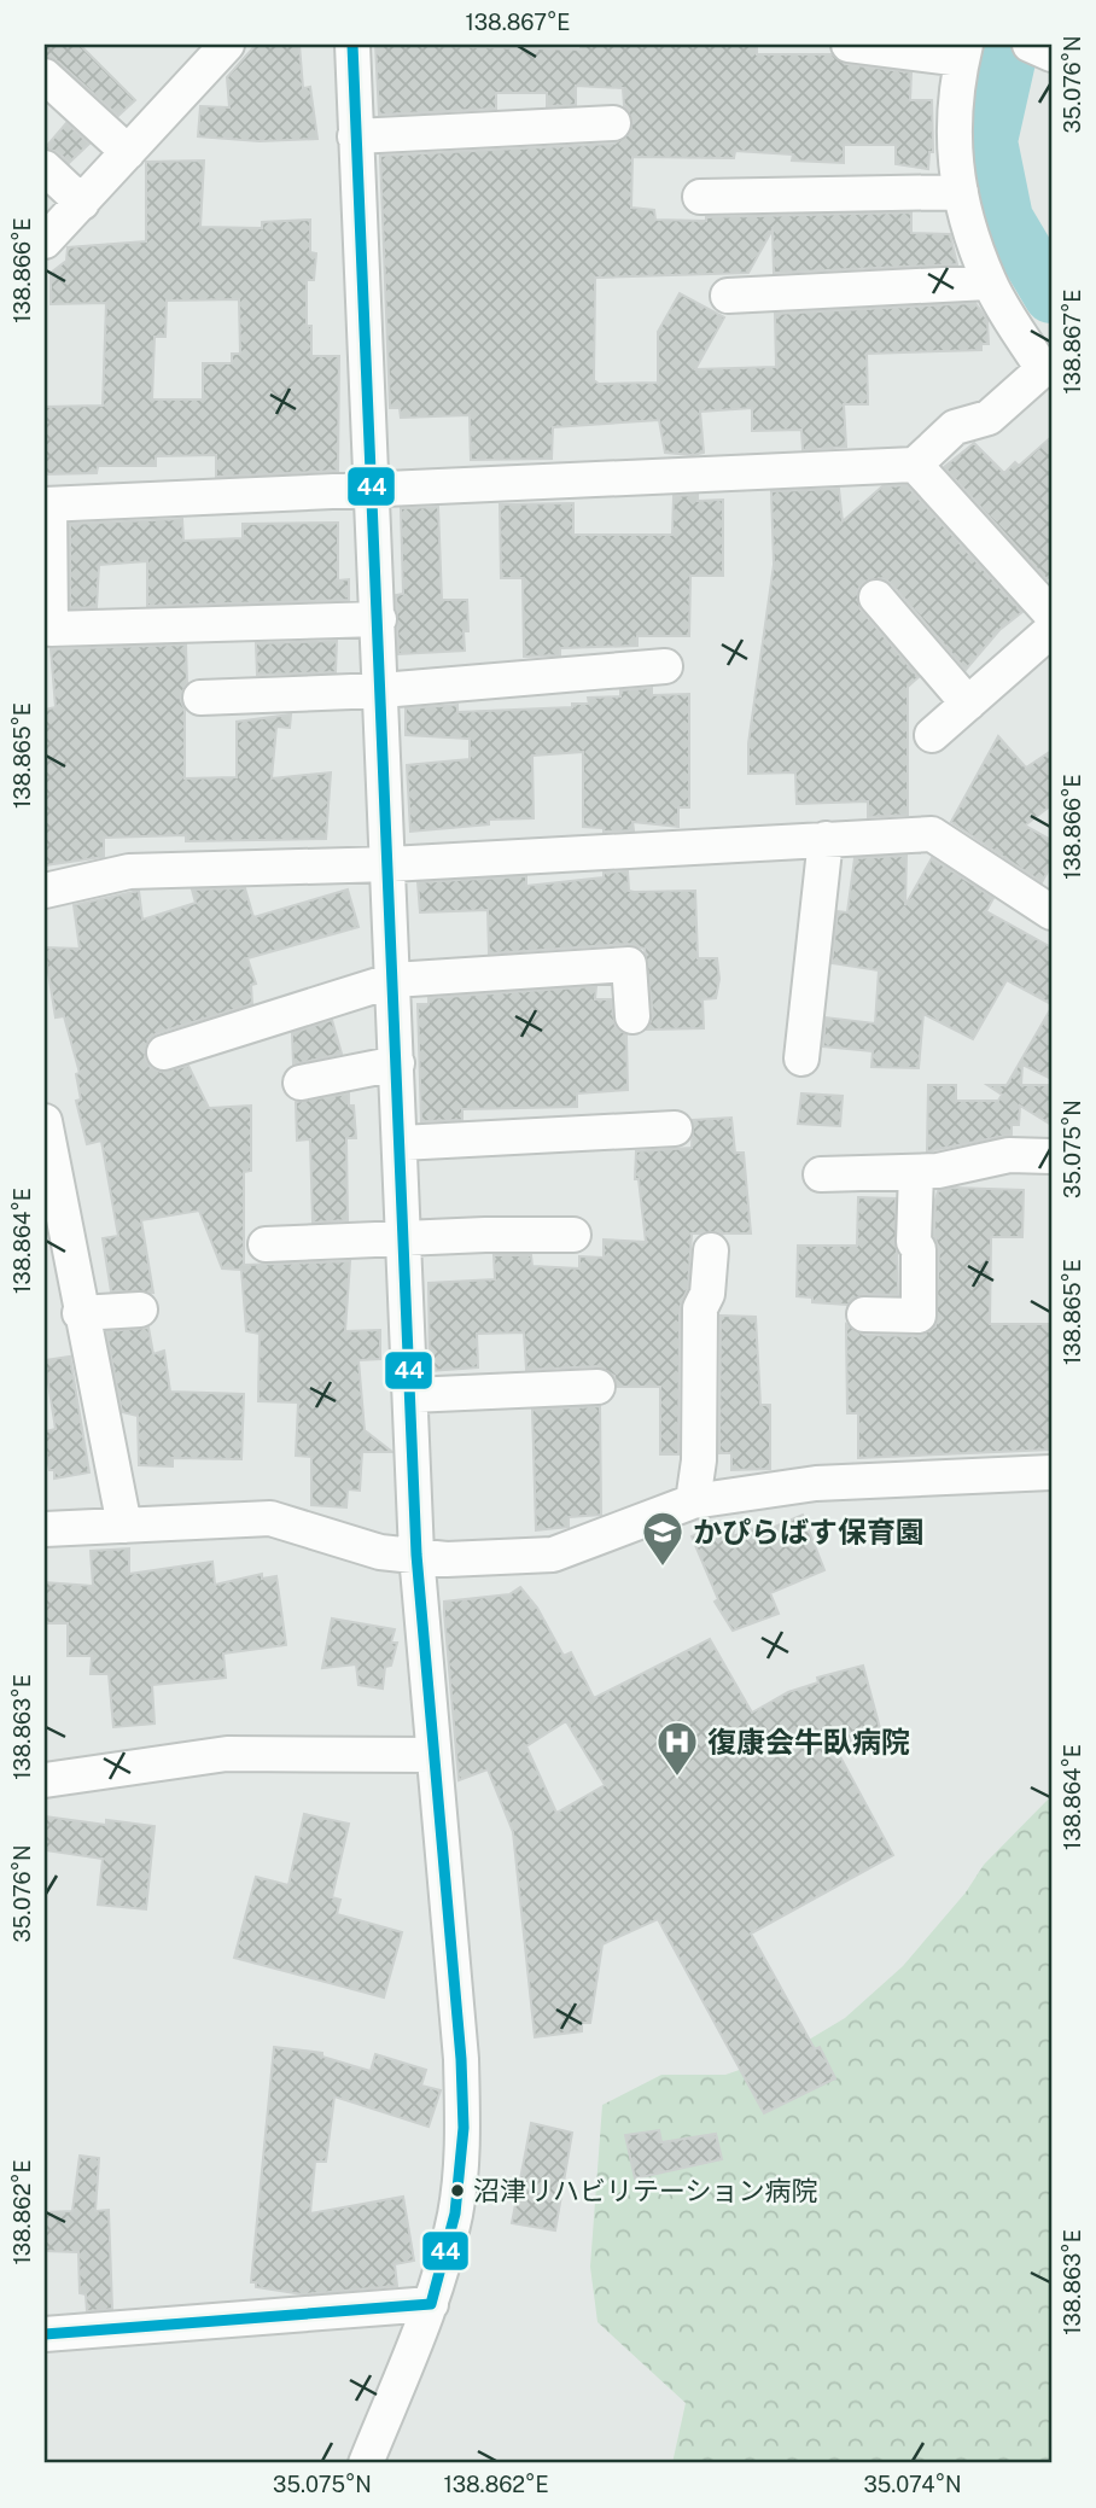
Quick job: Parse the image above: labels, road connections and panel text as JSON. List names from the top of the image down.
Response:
{
  "places": {
    "school or university": ["かぴらばす保育園"],
    "hospital": ["復康会牛臥病院"],
    "other": ["沼津リハビリテーション病院"]
  },
  "lines": ["transit line 44"],
  "coordinates": [
    "138.867°E",
    "35.076°N",
    "138.866°E",
    "138.865°E",
    "35.075°N",
    "138.864°E",
    "138.863°E",
    "138.862°E",
    "35.074°N"
  ]
}
